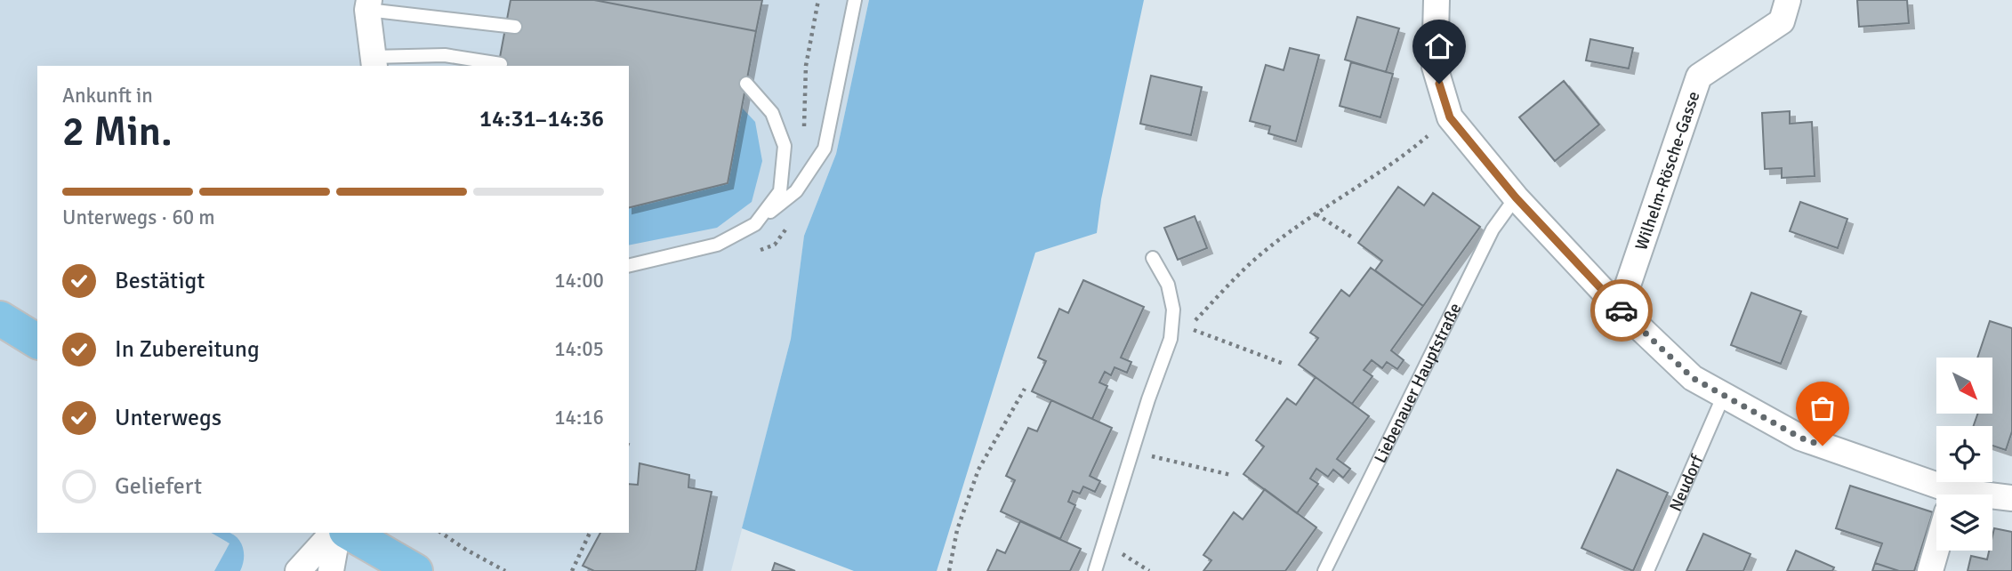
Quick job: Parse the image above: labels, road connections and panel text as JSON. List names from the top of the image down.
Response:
{
  "streets": {
    "street": ["Wilhelm-Rösche-Gasse"],
    "lane": ["Liebenauer Hauptstraße", "Neudorf"]
  },
  "north": "bottom right",
  "page": {
    "heading": ["2 Min.", "Ankunft in", "14:31–14:36"],
    "bar": "Unterwegs · 60 m",
    "list": [
      ["Bestätigt", "14:00"],
      ["In Zubereitung", "14:05"],
      ["Unterwegs", "14:16"],
      "Geliefert"
    ]
  }
}
